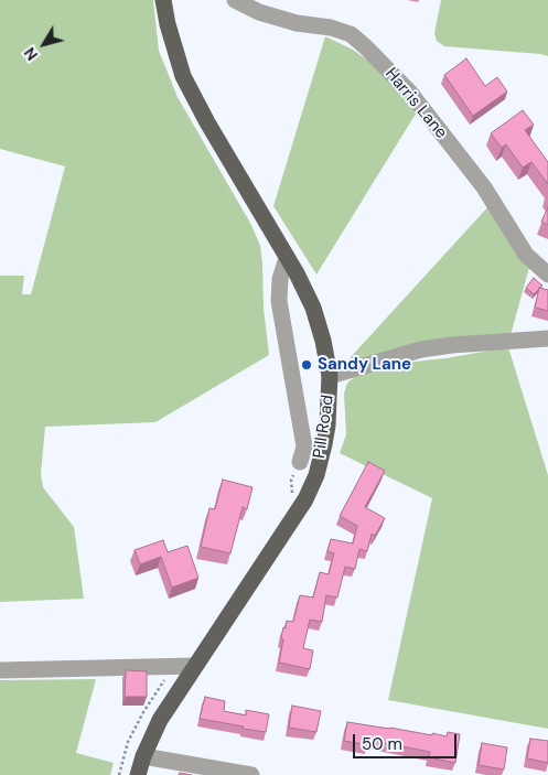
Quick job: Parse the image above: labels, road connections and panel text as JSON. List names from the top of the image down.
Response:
{
  "streets": {
    "main road": ["Pill Road"],
    "street": ["Harris Lane"]
  },
  "places": ["Sandy Lane"],
  "scale_bar": "50 m",
  "north": "bottom left"
}
